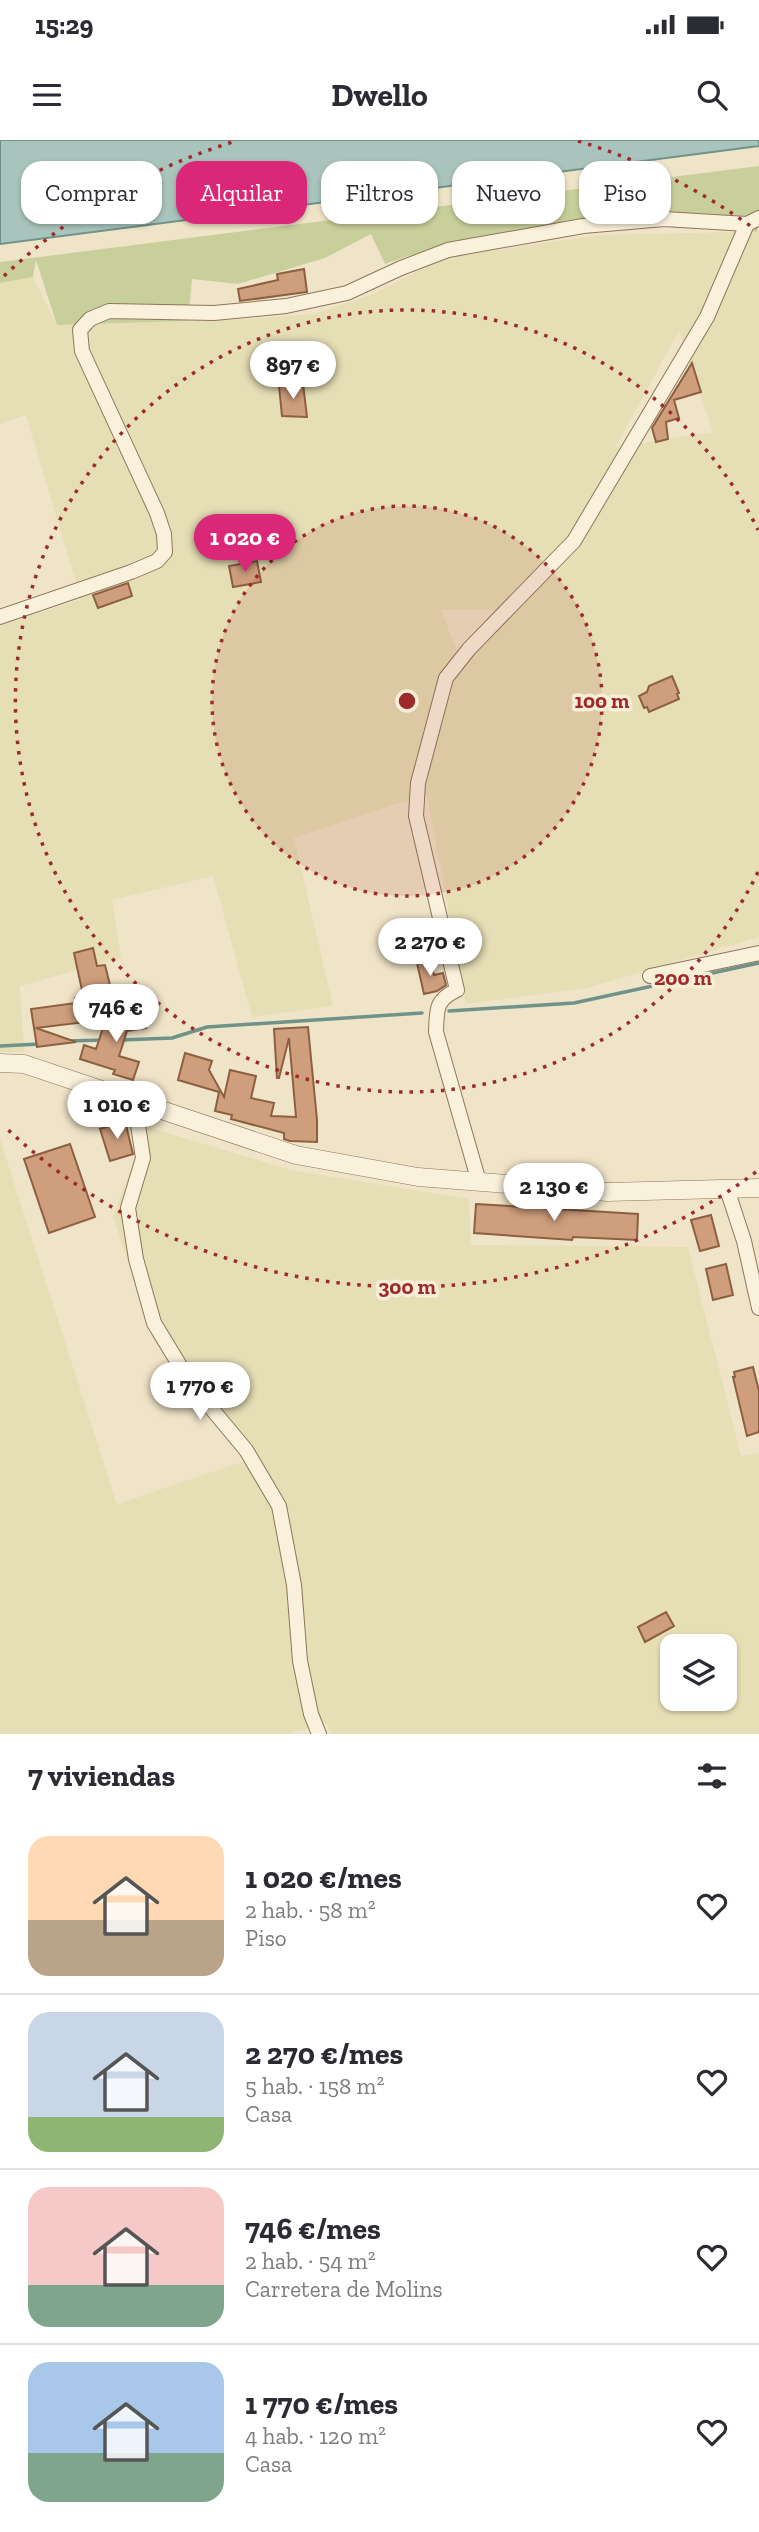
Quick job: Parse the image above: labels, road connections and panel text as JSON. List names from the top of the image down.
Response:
{
  "page": {
    "status": "15:29",
    "header": "Dwello",
    "chip": [
      "Comprar",
      "Alquilar",
      "Filtros",
      "Nuevo",
      "Piso"
    ],
    "price": [
      "897 €",
      "1 020 €",
      "2 270 €",
      "746 €",
      "1 010 €",
      "2 130 €",
      "1 770 €"
    ],
    "heading": "7 viviendas",
    "list": [
      {
        "name": "1 020 €/mes",
        "note": "2 hab. · 58 m² · Piso"
      },
      {
        "name": "2 270 €/mes",
        "note": "5 hab. · 158 m² · Casa"
      },
      {
        "name": "746 €/mes",
        "note": "2 hab. · 54 m² · Carretera de Molins"
      },
      {
        "name": "1 770 €/mes",
        "note": "4 hab. · 120 m² · Casa"
      }
    ]
  },
  "rings": ["100 m", "200 m", "300 m"]
}
